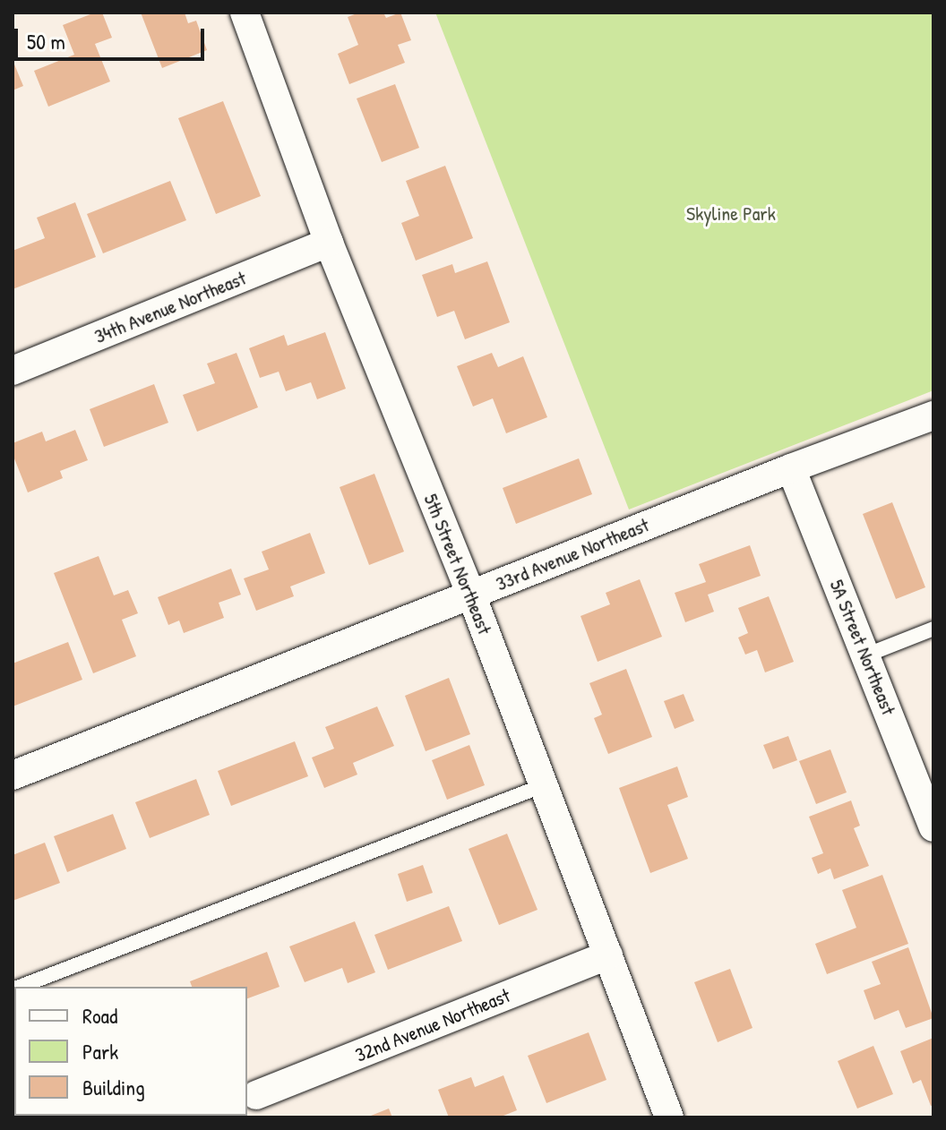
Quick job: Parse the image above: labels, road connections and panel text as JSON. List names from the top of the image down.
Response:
{
  "streets": {
    "street": [
      "34th Avenue Northeast",
      "33rd Avenue Northeast",
      "5th Street Northeast",
      "5A Street Northeast",
      "32nd Avenue Northeast"
    ]
  },
  "crossings": [
    ["34th Avenue Northeast", "5th Street Northeast"],
    ["33rd Avenue Northeast", "5th Street Northeast"],
    ["33rd Avenue Northeast", "5A Street Northeast"],
    ["5th Street Northeast", "32nd Avenue Northeast"]
  ],
  "parks": ["Skyline Park"],
  "legend": ["Road", "Park", "Building"],
  "scale_bar": "50 m"
}
